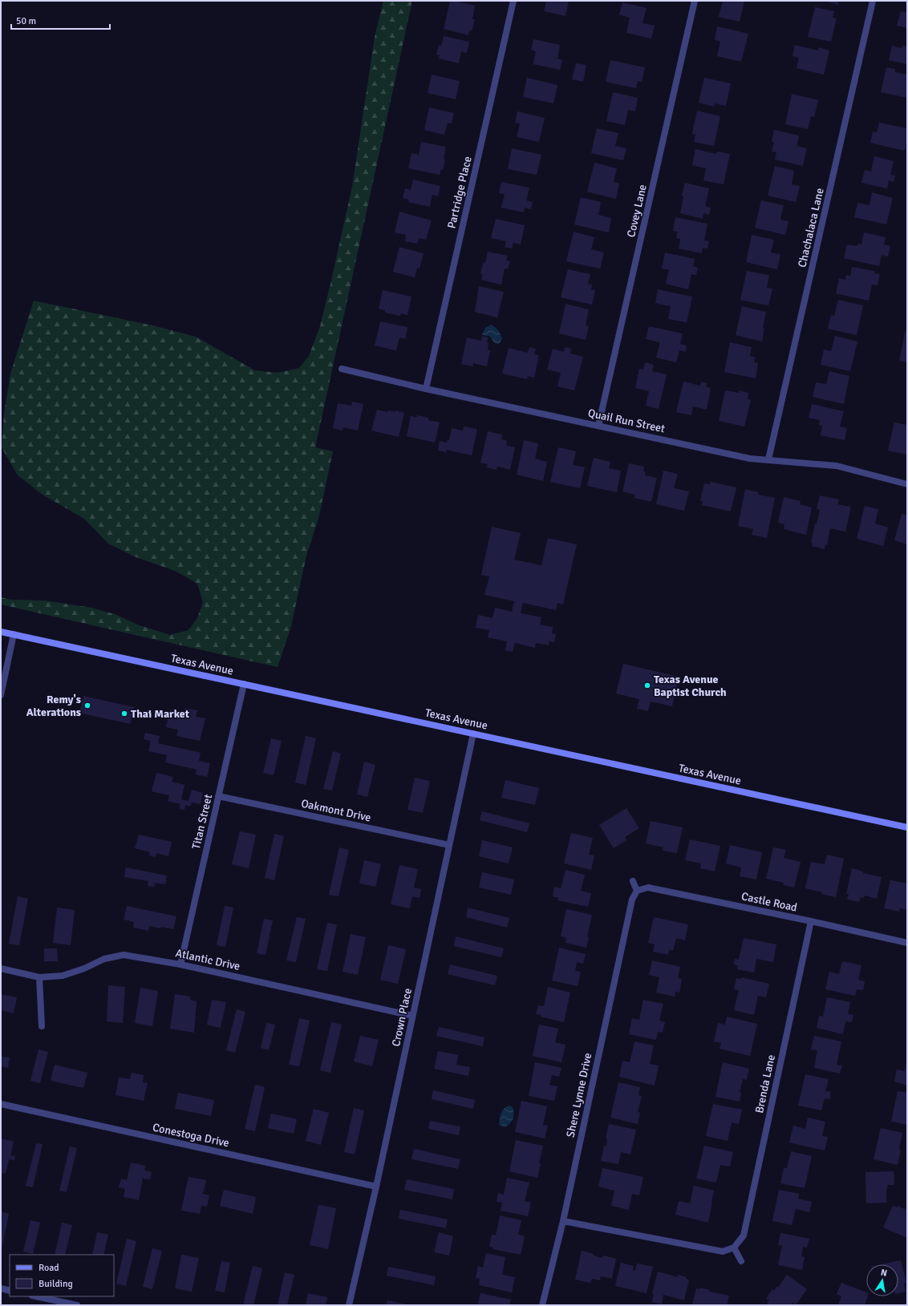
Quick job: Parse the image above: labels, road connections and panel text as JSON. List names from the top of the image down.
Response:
{
  "streets": {
    "street": [
      "Partridge Place",
      "Covey Lane",
      "Chachalaca Lane",
      "Quail Run Street",
      "Texas Avenue",
      "Oakmont Drive",
      "Titan Street",
      "Castle Road",
      "Atlantic Drive",
      "Crown Place",
      "Brenda Lane",
      "Shere Lynne Drive",
      "Conestoga Drive"
    ]
  },
  "crossings": [
    ["Partridge Place", "Quail Run Street"],
    ["Covey Lane", "Quail Run Street"],
    ["Chachalaca Lane", "Quail Run Street"],
    ["Texas Avenue", "Titan Street"],
    ["Texas Avenue", "Crown Place"],
    ["Oakmont Drive", "Titan Street"],
    ["Oakmont Drive", "Crown Place"],
    ["Titan Street", "Atlantic Drive"],
    ["Castle Road", "Brenda Lane"],
    ["Castle Road", "Shere Lynne Drive"],
    ["Atlantic Drive", "Crown Place"],
    ["Crown Place", "Conestoga Drive"]
  ],
  "places": ["Texas Avenue Baptist Church", "Remy's Alterations", "Thai Market"],
  "legend": ["Road", "Building"],
  "scale_bar": "50 m",
  "north": "top"
}
